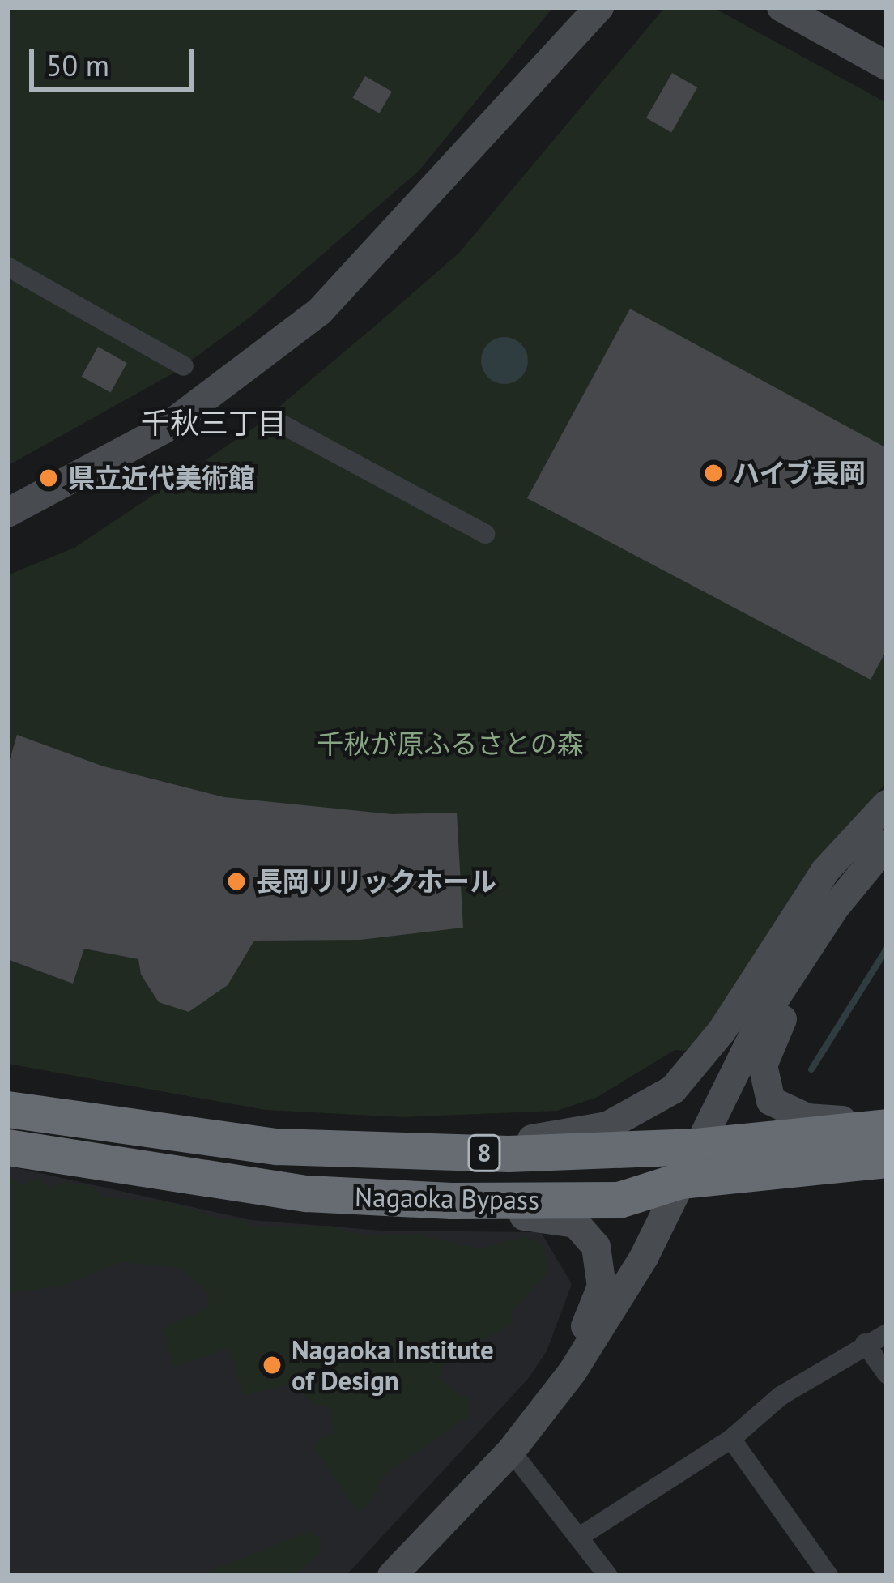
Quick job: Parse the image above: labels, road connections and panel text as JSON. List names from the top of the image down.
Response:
{
  "streets": {
    "highway": ["8", "Nagaoka Bypass"]
  },
  "districts": ["千秋三丁目"],
  "parks": ["千秋が原ふるさとの森"],
  "places": [
    "ハイブ長岡",
    "県立近代美術館",
    "長岡リリックホール",
    "Nagaoka Institute of Design"
  ],
  "scale_bar": "50 m"
}
